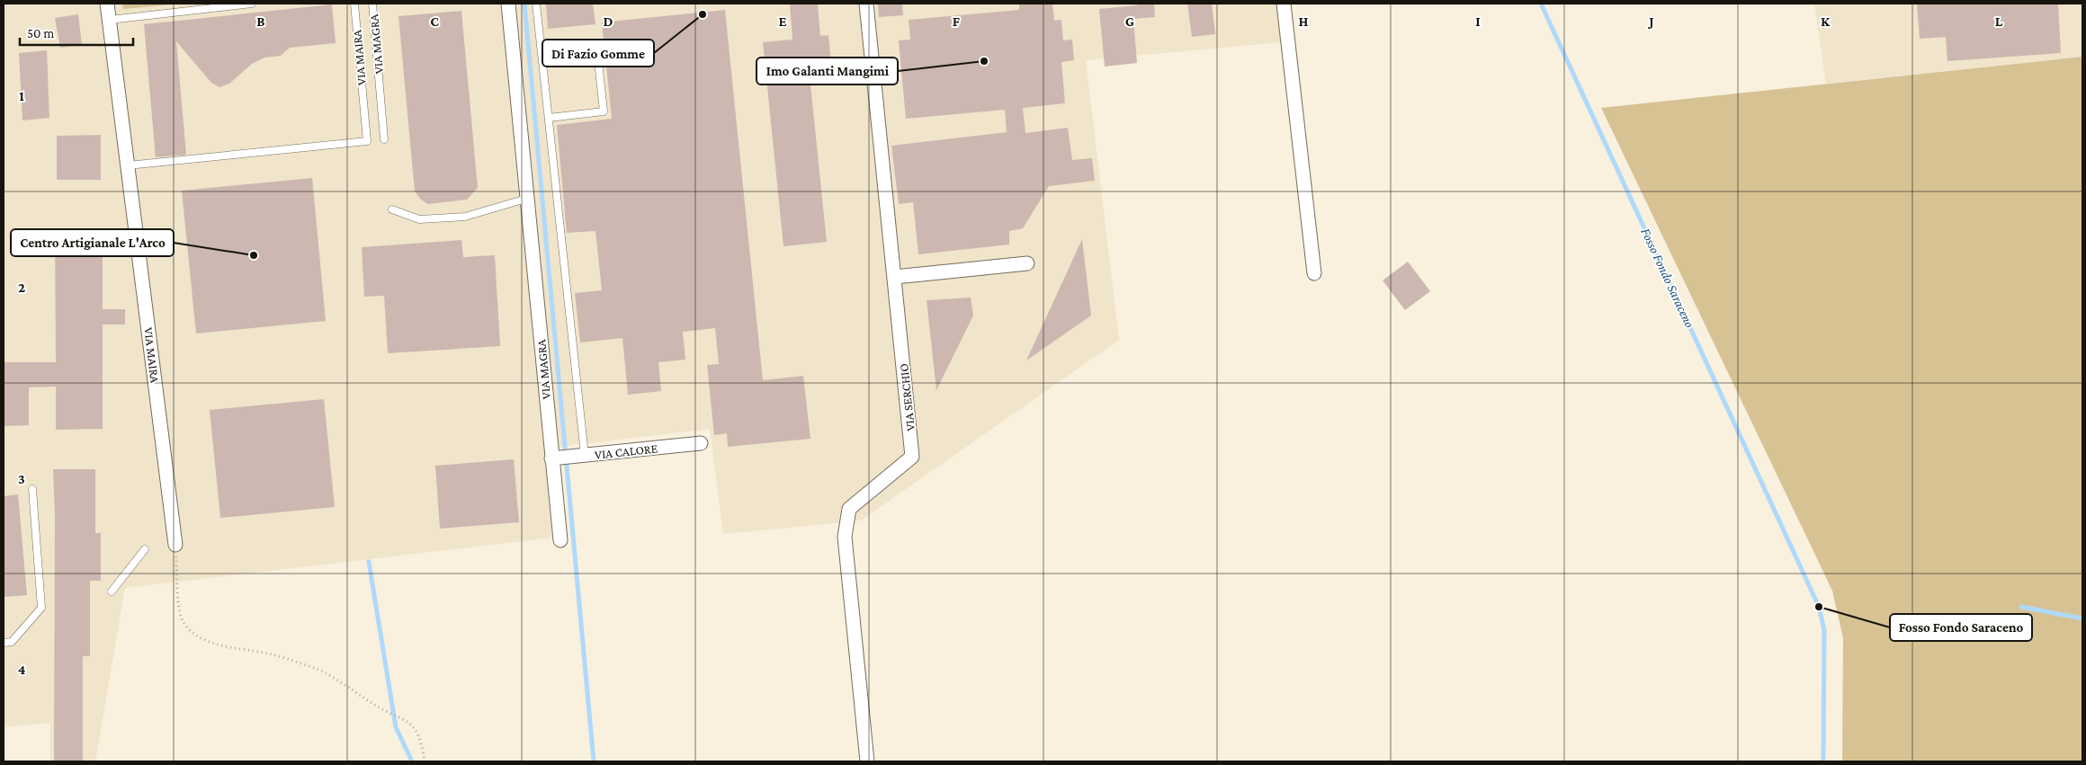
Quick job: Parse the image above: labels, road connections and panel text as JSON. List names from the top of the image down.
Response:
{
  "streets": {
    "street": [
      "VIA MAGRA",
      "VIA MAIRA",
      "VIA SERCHIO",
      "VIA CALORE"
    ]
  },
  "crossings": [
    ["VIA MAGRA", "VIA CALORE"]
  ],
  "water": ["Fosso Fondo Saraceno"],
  "places": [
    "Di Fazio Gomme",
    "Imo Galanti Mangimi",
    "Centro Artigianale L'Arco",
    "Fosso Fondo Saraceno"
  ],
  "scale_bar": "50 m",
  "grid": {
    "columns": [
      "B",
      "C",
      "D",
      "E",
      "F",
      "G",
      "H",
      "I",
      "J",
      "K",
      "L"
    ],
    "rows": [
      "1",
      "2",
      "3",
      "4"
    ]
  }
}
